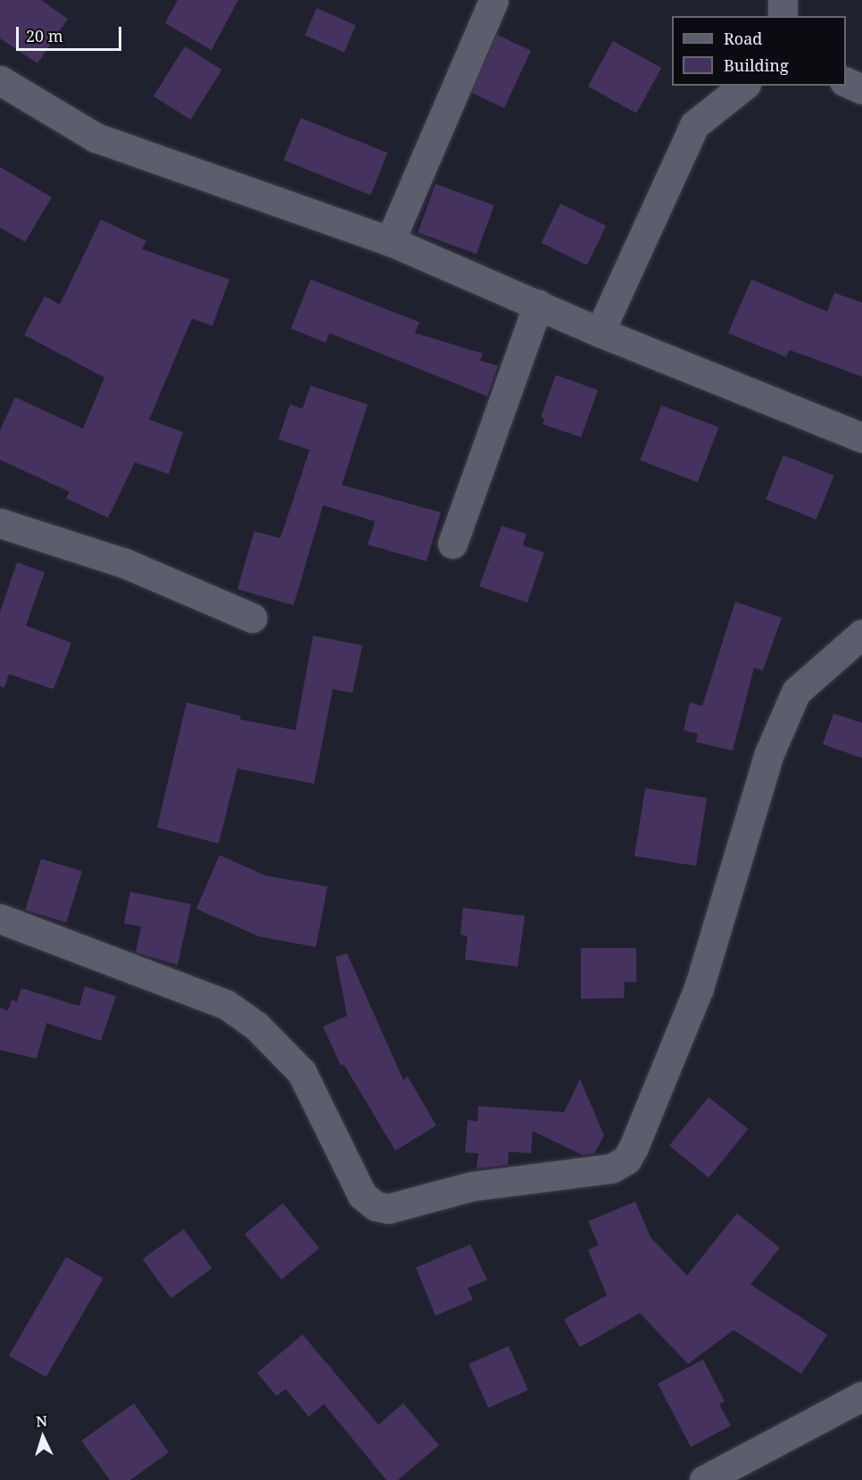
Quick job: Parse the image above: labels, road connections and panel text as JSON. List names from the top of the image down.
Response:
{
  "legend": ["Road", "Building"],
  "scale_bar": "20 m",
  "north": "top"
}
